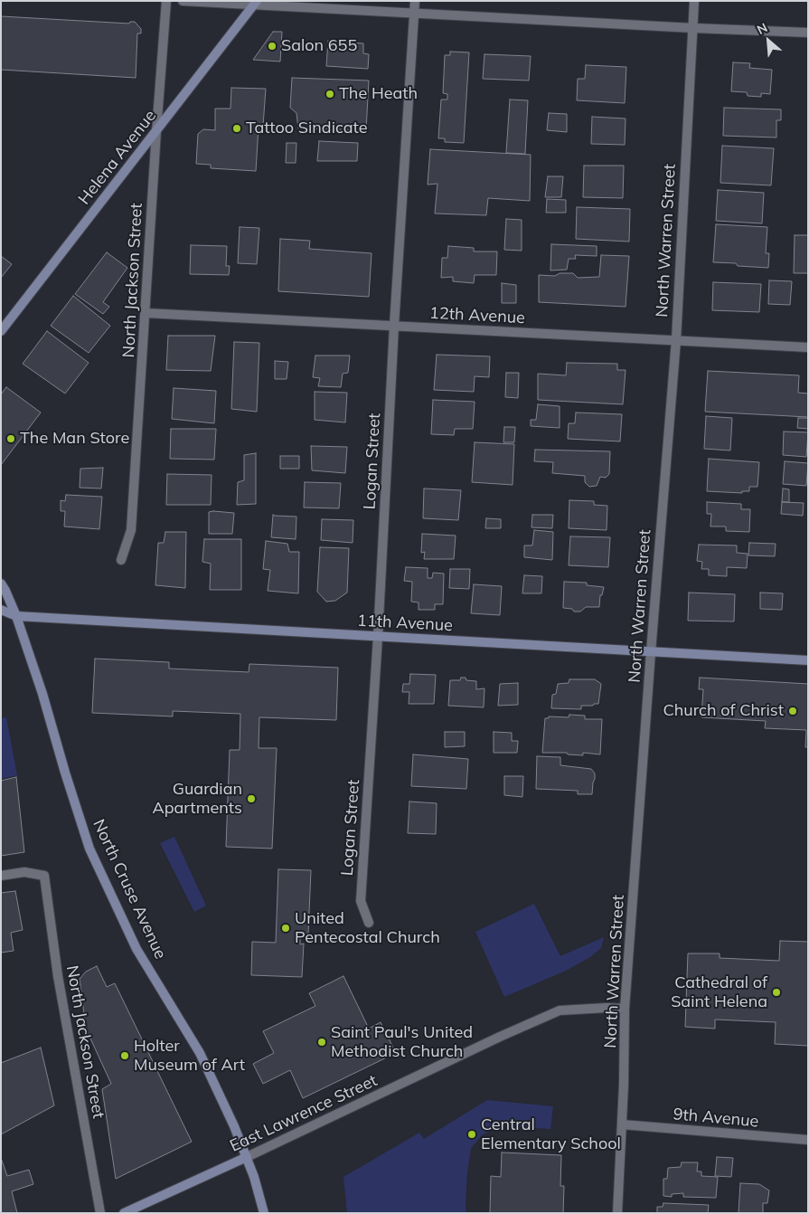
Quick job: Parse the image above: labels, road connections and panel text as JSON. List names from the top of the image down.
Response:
{
  "streets": {
    "main road": [
      "Helena Avenue",
      "11th Avenue",
      "North Cruse Avenue",
      "East Lawrence Street"
    ],
    "street": [
      "North Warren Street",
      "North Jackson Street",
      "12th Avenue",
      "Logan Street",
      "9th Avenue"
    ]
  },
  "crossings": [
    ["Helena Avenue", "North Jackson Street"],
    ["North Warren Street", "12th Avenue"],
    ["North Warren Street", "11th Avenue"],
    ["North Warren Street", "East Lawrence Street"],
    ["North Warren Street", "9th Avenue"],
    ["North Jackson Street", "12th Avenue"],
    ["12th Avenue", "Logan Street"],
    ["Logan Street", "11th Avenue"],
    ["11th Avenue", "North Cruse Avenue"],
    ["North Cruse Avenue", "East Lawrence Street"]
  ],
  "places": [
    "Salon 655",
    "The Heath",
    "Tattoo Sindicate",
    "The Man Store",
    "Church of Christ",
    "Guardian Apartments",
    "United Pentecostal Church",
    "Cathedral of Saint Helena",
    "Saint Paul's United Methodist Church",
    "Holter Museum of Art",
    "Central Elementary School"
  ],
  "north": "top left"
}
